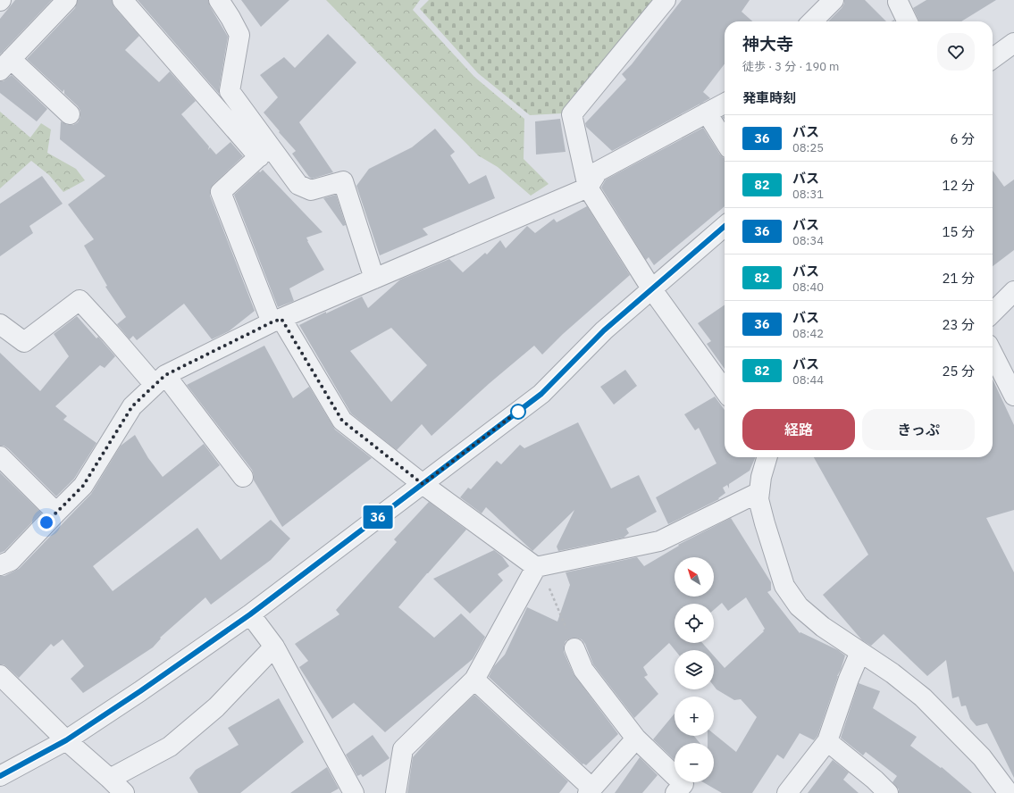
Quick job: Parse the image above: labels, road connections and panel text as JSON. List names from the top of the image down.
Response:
{
  "lines": ["bus line 36"],
  "north": "top left",
  "page": {
    "on_map": "36",
    "heading": [
      ["神大寺", "徒歩 · 3 分 · 190 m"],
      "発車時刻"
    ],
    "list": [
      {
        "mark": "36",
        "name": "バス",
        "note": "08:25",
        "value": "6 分"
      },
      {
        "mark": "82",
        "name": "バス",
        "note": "08:31",
        "value": "12 分"
      },
      {
        "mark": "36",
        "name": "バス",
        "note": "08:34",
        "value": "15 分"
      },
      {
        "mark": "82",
        "name": "バス",
        "note": "08:40",
        "value": "21 分"
      },
      {
        "mark": "36",
        "name": "バス",
        "note": "08:42",
        "value": "23 分"
      },
      {
        "mark": "82",
        "name": "バス",
        "note": "08:44",
        "value": "25 分"
      }
    ],
    "buttons": ["経路", "きっぷ"],
    "map_buttons": ["+", "−"]
  }
}
